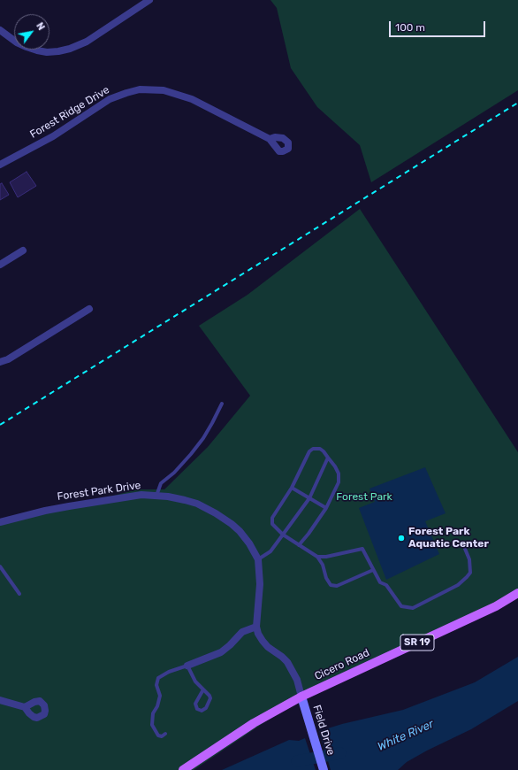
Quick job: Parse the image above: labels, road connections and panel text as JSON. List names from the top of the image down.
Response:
{
  "streets": {
    "main road": ["SR 19", "Cicero Road", "Field Drive"],
    "street": ["Forest Ridge Drive", "Forest Park Drive"]
  },
  "crossings": [
    ["Cicero Road", "Field Drive"]
  ],
  "water": ["White River"],
  "parks": ["Forest Park"],
  "places": ["Forest Park Aquatic Center"],
  "scale_bar": "100 m",
  "north": "top right"
}
